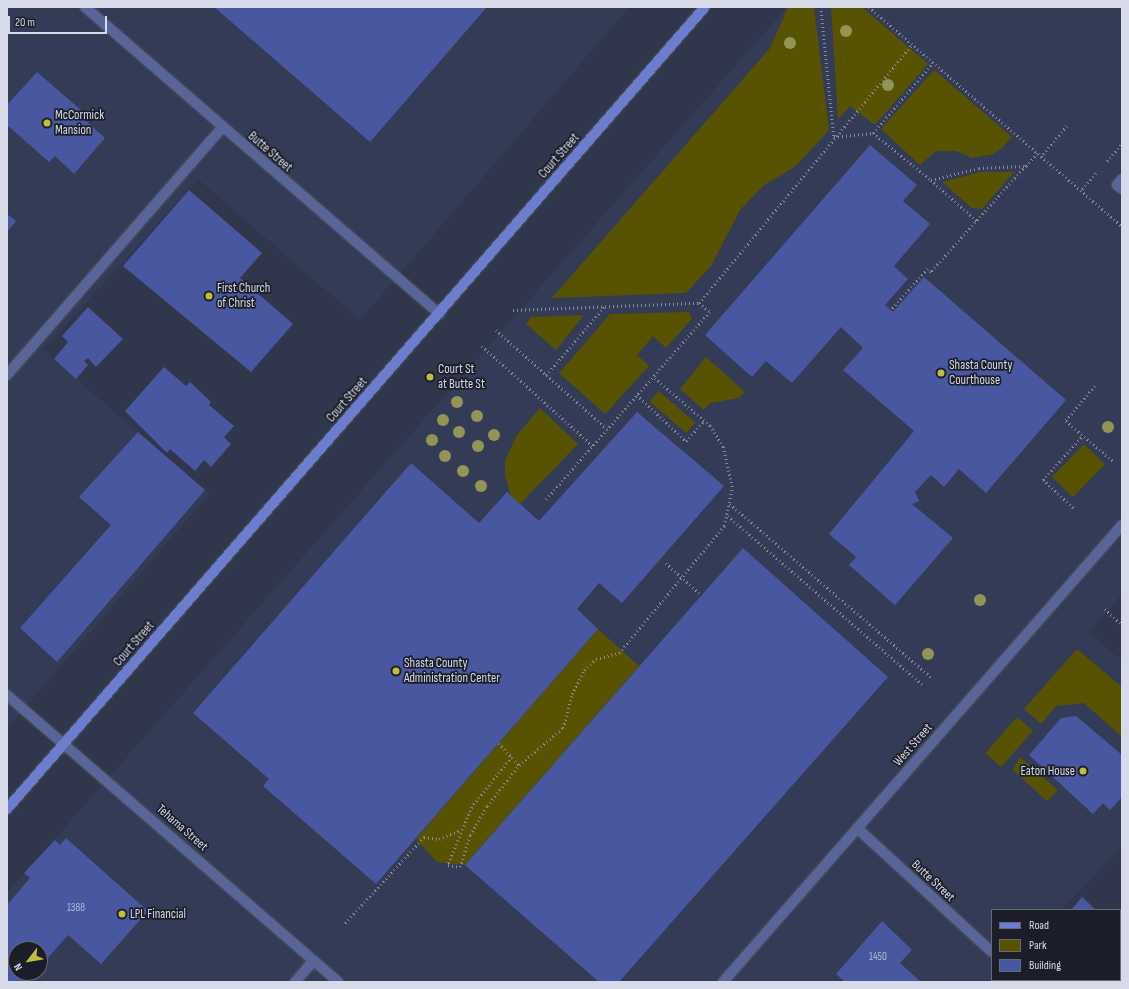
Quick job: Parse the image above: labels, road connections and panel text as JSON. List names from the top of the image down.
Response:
{
  "streets": {
    "main road": ["Court Street"],
    "street": ["Butte Street", "West Street", "Tehama Street"]
  },
  "crossings": [
    ["Butte Street", "Court Street"],
    ["Butte Street", "West Street"],
    ["Court Street", "Tehama Street"]
  ],
  "places": [
    "McCormick Mansion",
    "First Church of Christ",
    "Shasta County Courthouse",
    "Court St at Butte St",
    "Shasta County Administration Center",
    "Eaton House",
    "LPL Financial"
  ],
  "house_numbers": ["1388", "1450"],
  "legend": ["Road", "Park", "Building"],
  "scale_bar": "20 m",
  "north": "bottom left"
}
